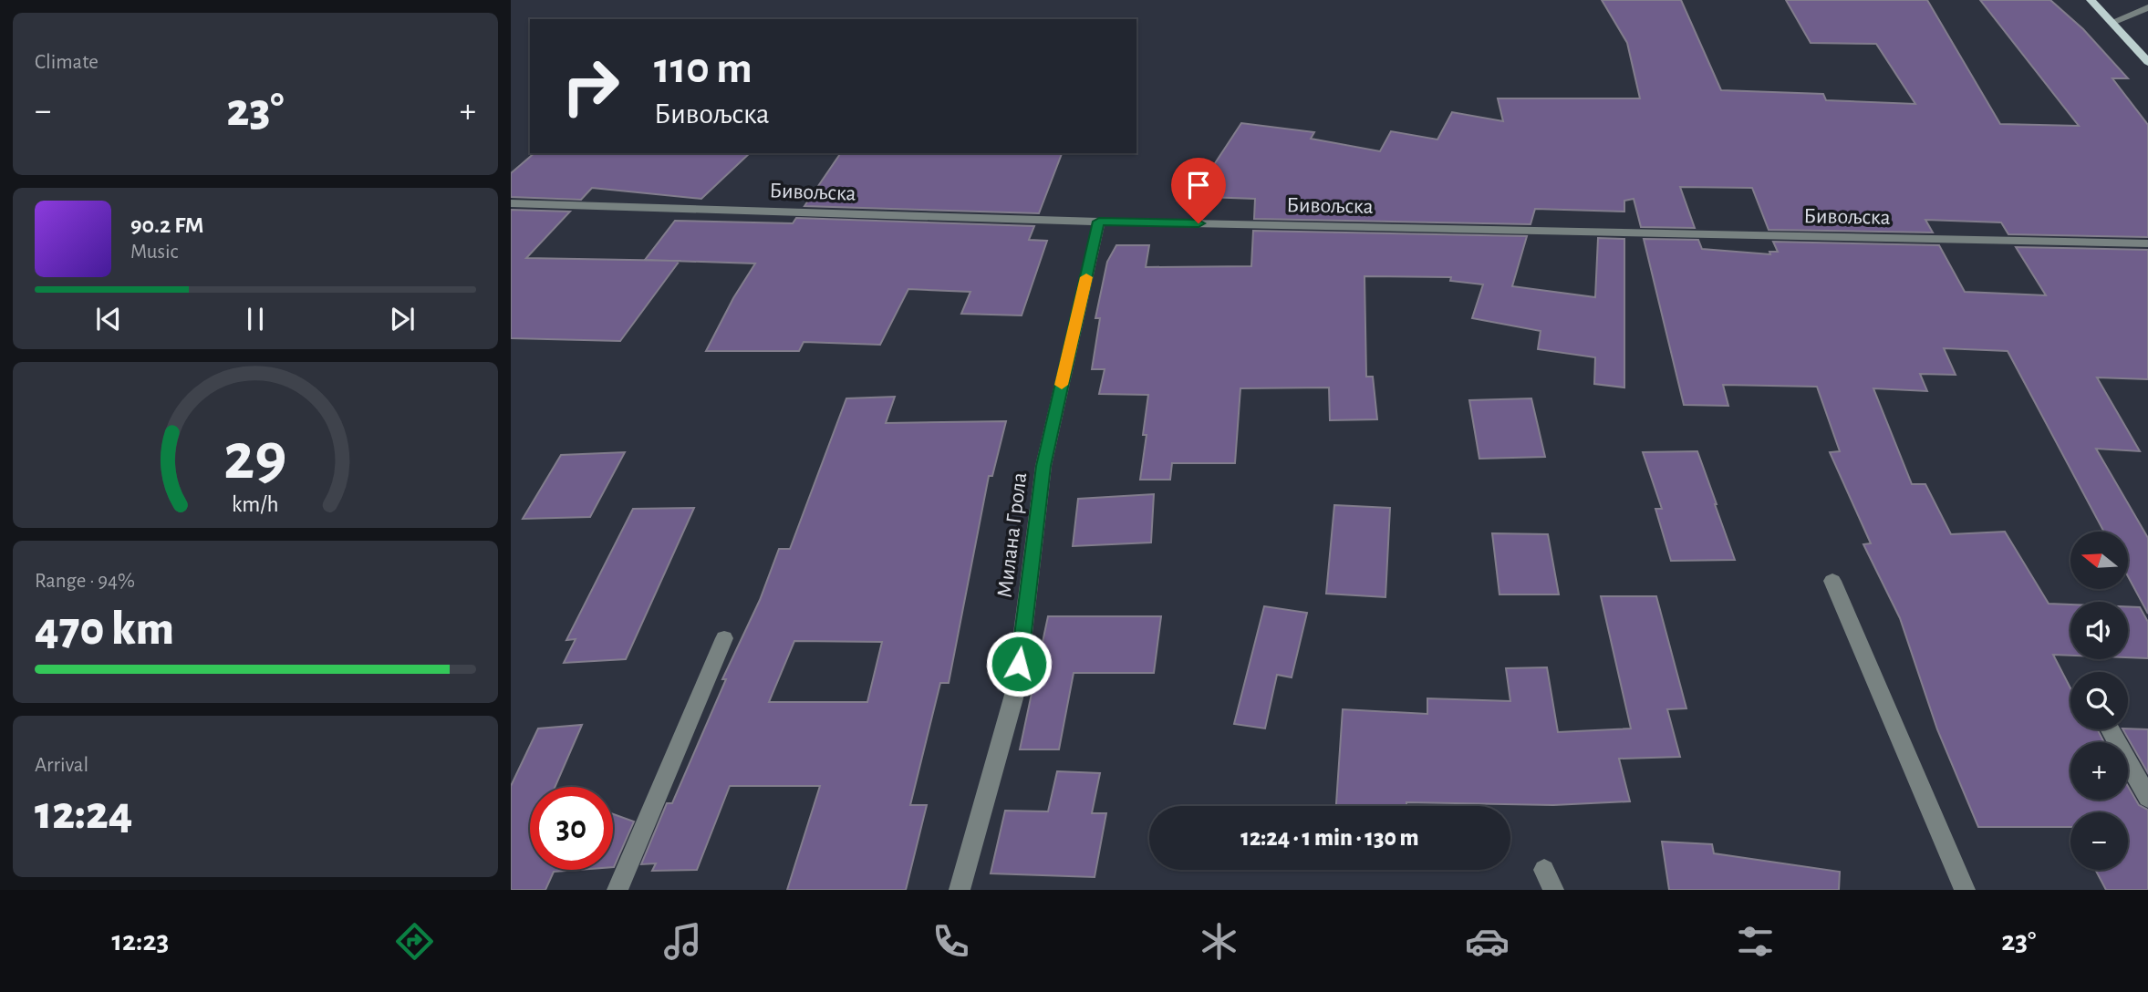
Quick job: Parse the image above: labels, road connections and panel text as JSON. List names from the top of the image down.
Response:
{
  "streets": {
    "street": ["Бивољска", "Милана Грола"]
  },
  "crossings": [
    ["Бивољска", "Милана Грола"]
  ],
  "north": "left",
  "page": {
    "tile": [
      "Climate",
      ["Range · 94%", "470 km"],
      ["Arrival", "12:24"]
    ],
    "turn": ["110 m", "Бивољска"],
    "heat": ["−", "23°", "+"],
    "song": ["90.2 FM", "Music"],
    "map_buttons": ["+", "−"],
    "limit": "30",
    "trip": "12:24 · 1 min · 130 m",
    "tabs": ["12:23", "23°"],
    "gauge": ["29", "km/h"]
  }
}
